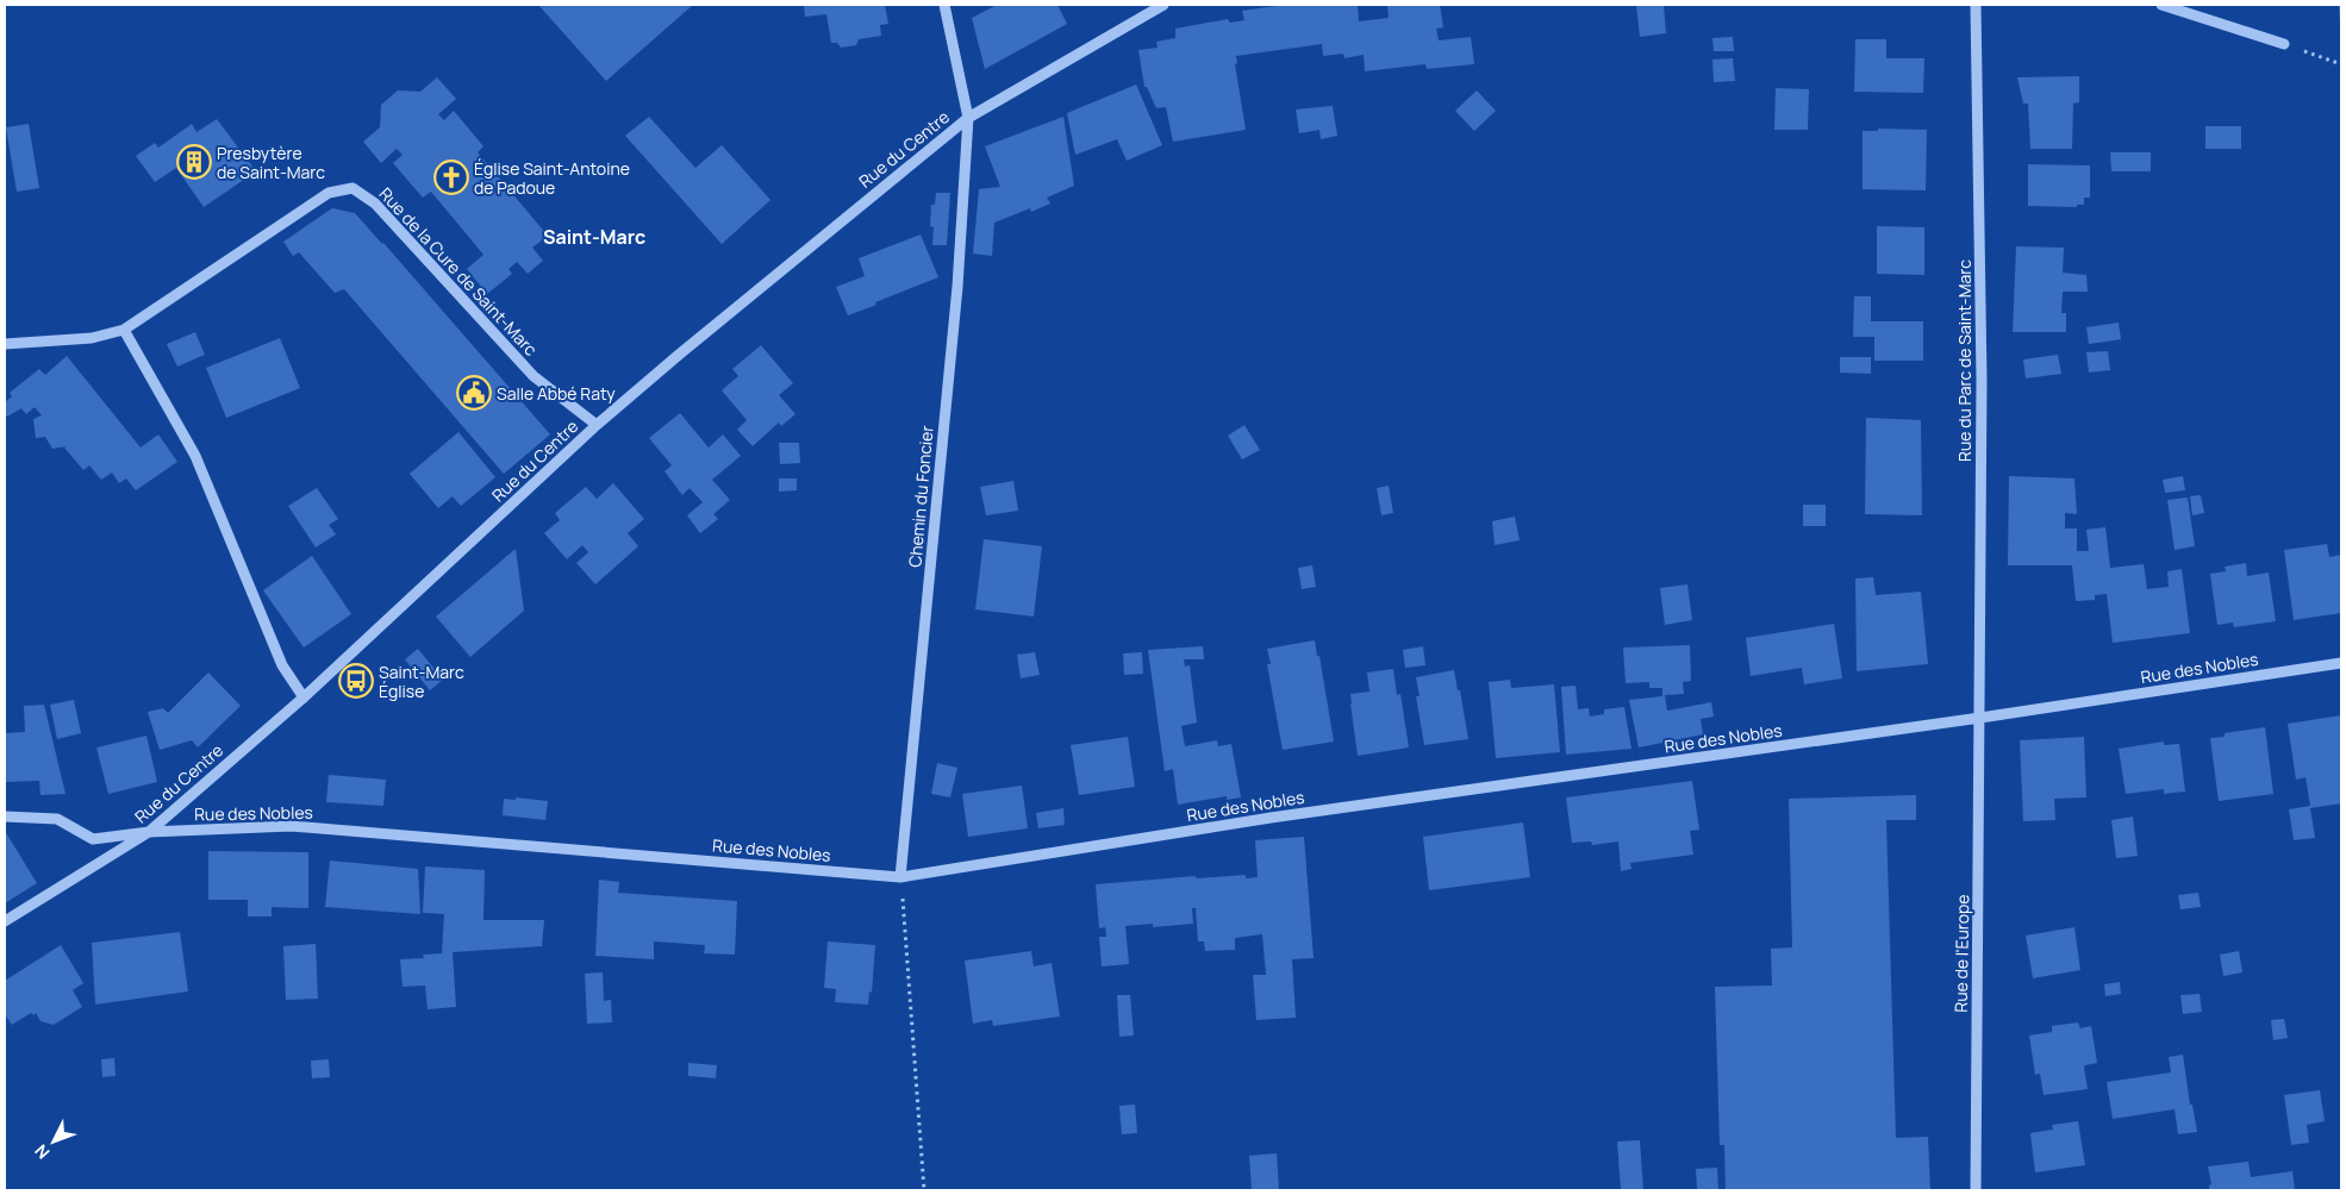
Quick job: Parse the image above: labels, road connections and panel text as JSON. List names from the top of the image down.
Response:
{
  "streets": {
    "street": [
      "Rue du Centre",
      "Rue de la Cure de Saint-Marc",
      "Rue du Parc de Saint-Marc",
      "Chemin du Foncier",
      "Rue des Nobles",
      "Rue de l'Europe"
    ]
  },
  "crossings": [
    ["Rue du Centre", "Rue de la Cure de Saint-Marc"],
    ["Rue du Centre", "Chemin du Foncier"],
    ["Rue du Centre", "Rue des Nobles"],
    ["Rue du Parc de Saint-Marc", "Rue des Nobles"],
    ["Rue du Parc de Saint-Marc", "Rue de l'Europe"],
    ["Chemin du Foncier", "Rue des Nobles"],
    ["Rue des Nobles", "Rue de l'Europe"]
  ],
  "districts": ["Saint-Marc"],
  "places": {
    "building": ["Presbytère de Saint-Marc"],
    "church": ["Église Saint-Antoine de Padoue"],
    "public building": ["Salle Abbé Raty"],
    "bus stop": ["Saint-Marc Église"]
  },
  "north": "bottom left"
}
